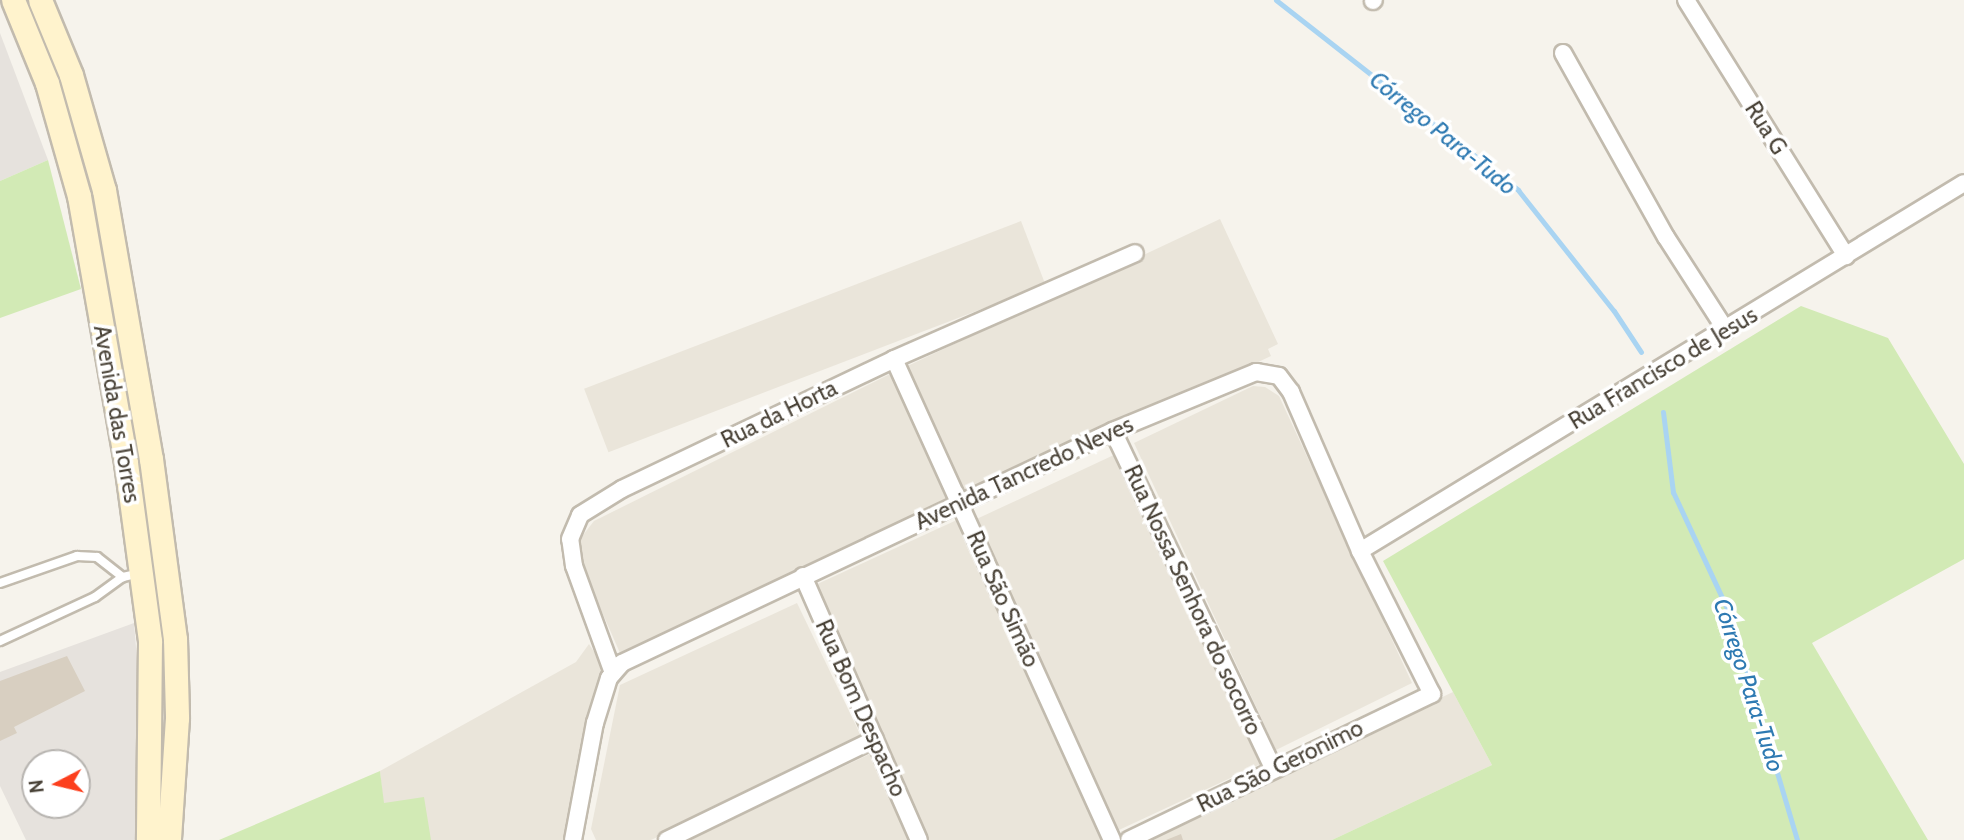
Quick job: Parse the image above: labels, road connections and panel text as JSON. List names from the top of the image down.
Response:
{
  "streets": {
    "main road": ["Avenida das Torres"],
    "street": [
      "Rua G",
      "Rua Francisco de Jesus",
      "Rua da Horta",
      "Avenida Tancredo Neves",
      "Rua São Simão",
      "Rua Nossa Senhora do socorro",
      "Rua Bom Despacho",
      "Rua São Geronimo"
    ]
  },
  "crossings": [
    ["Rua G", "Rua Francisco de Jesus"],
    ["Rua Francisco de Jesus", "Avenida Tancredo Neves"],
    ["Rua da Horta", "Avenida Tancredo Neves"],
    ["Rua da Horta", "Rua São Simão"],
    ["Avenida Tancredo Neves", "Rua São Simão"],
    ["Avenida Tancredo Neves", "Rua Nossa Senhora do socorro"],
    ["Avenida Tancredo Neves", "Rua Bom Despacho"],
    ["Avenida Tancredo Neves", "Rua São Geronimo"],
    ["Rua Nossa Senhora do socorro", "Rua São Geronimo"]
  ],
  "water": ["Córrego Para-Tudo"],
  "north": "left"
}
